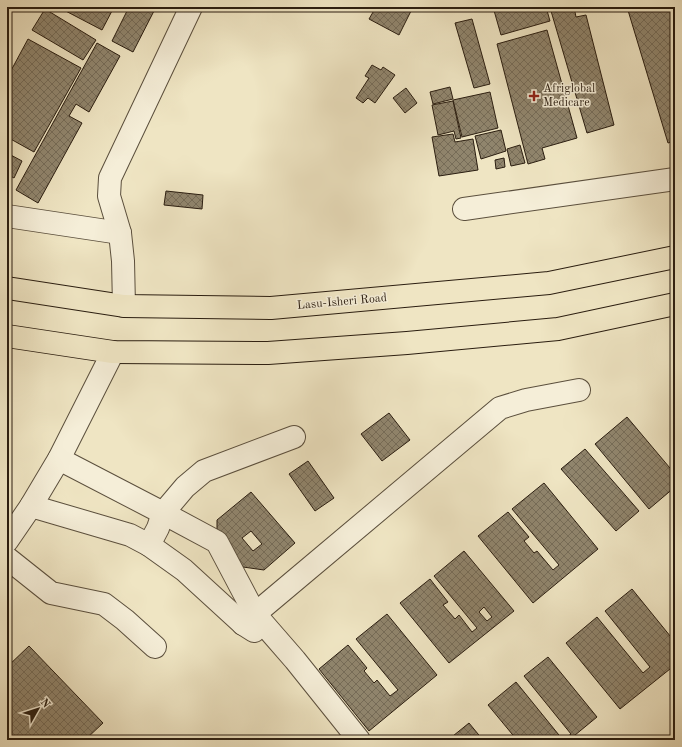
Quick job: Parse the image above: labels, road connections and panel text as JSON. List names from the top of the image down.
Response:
{
  "streets": {
    "main road": ["Lasu-Isheri Road"]
  },
  "places": {
    "health": ["Afriglobal Medicare"]
  },
  "north": "top right"
}
